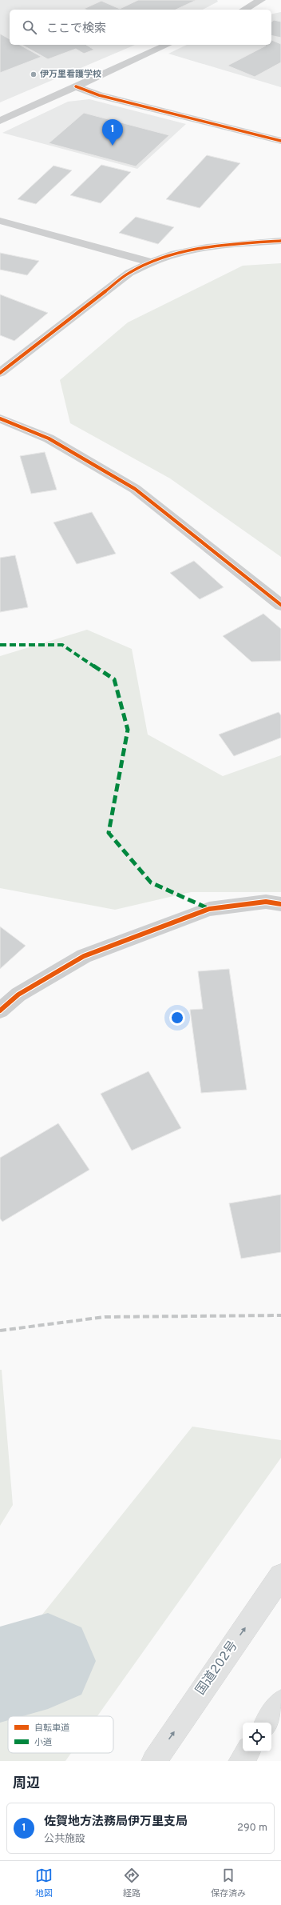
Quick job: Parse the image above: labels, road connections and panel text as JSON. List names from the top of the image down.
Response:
{
  "streets": {
    "highway": ["国道202号"]
  },
  "one_way": ["国道202号"],
  "places": ["伊万里看護学校"],
  "legend": ["自転車道", "小道"],
  "page": {
    "search": "ここで検索",
    "pins": "1",
    "heading": "周辺",
    "list": [
      {
        "mark": "1",
        "name": "佐賀地方法務局伊万里支局",
        "note": "公共施設",
        "value": "290 m"
      }
    ],
    "nav": ["地図", "経路", "保存済み"]
  }
}
